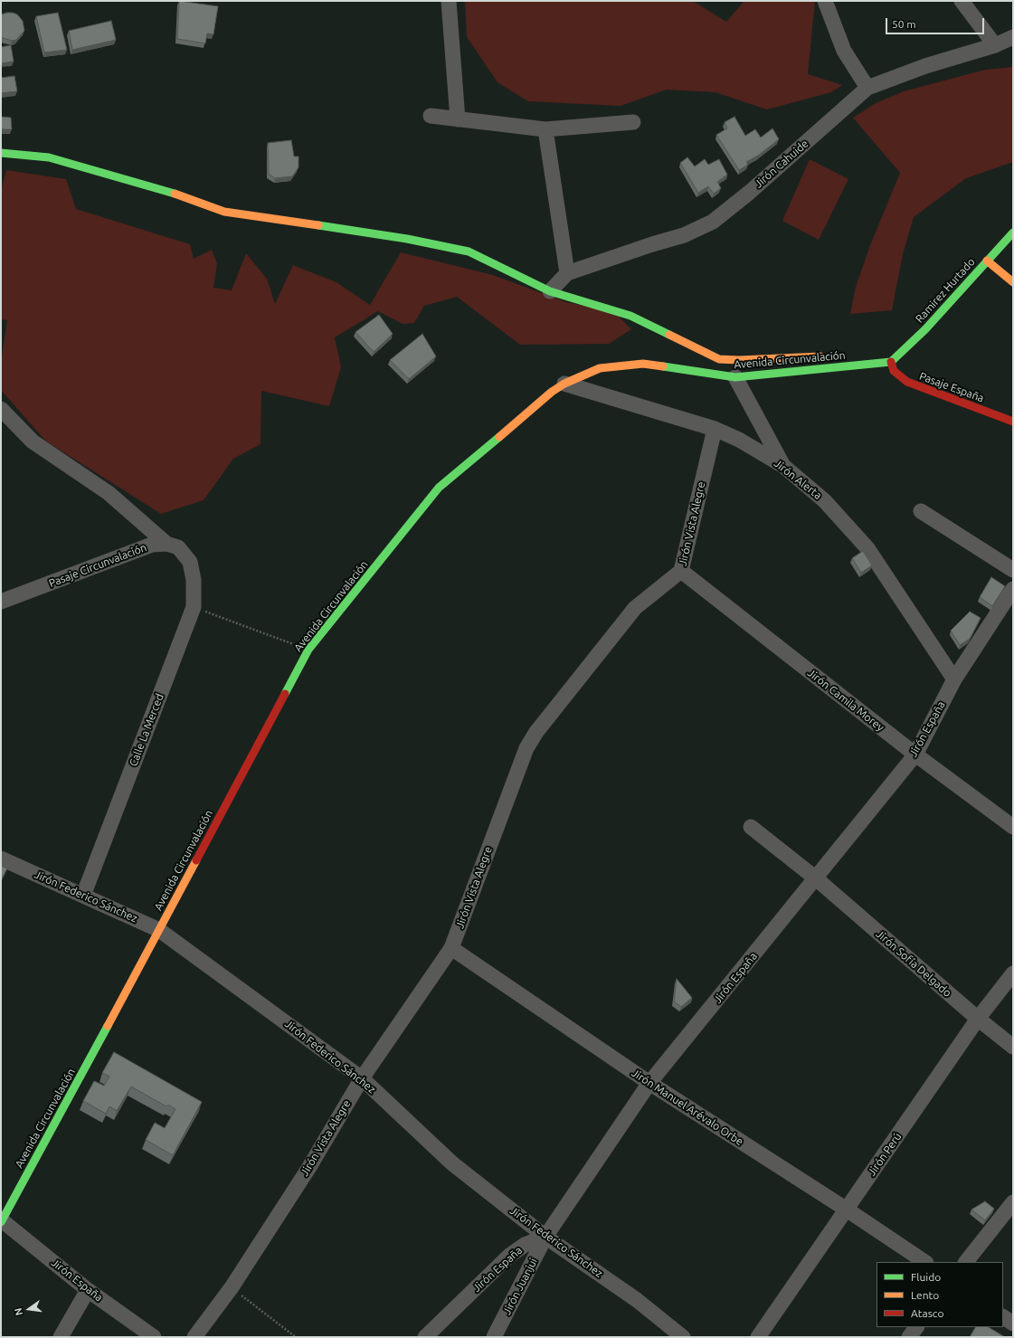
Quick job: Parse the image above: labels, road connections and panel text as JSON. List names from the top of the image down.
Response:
{
  "streets": {
    "main road": ["Ramirez Hurtado", "Avenida Circunvalación", "Pasaje España"],
    "street": [
      "Jirón Cahuide",
      "Jirón Alerta",
      "Jirón Vista Alegre",
      "Pasaje Circunvalación",
      "Jirón Camila Morey",
      "Jirón España",
      "Calle La Merced",
      "Jirón Federico Sánchez",
      "Jirón Sofía Delgado",
      "Jirón Manuel Arévalo Orbe",
      "Jirón Perú",
      "Jirón Juanjui"
    ]
  },
  "crossings": [
    ["Ramirez Hurtado", "Avenida Circunvalación"],
    ["Ramirez Hurtado", "Pasaje España"],
    ["Avenida Circunvalación", "Pasaje España"],
    ["Avenida Circunvalación", "Jirón Alerta"],
    ["Avenida Circunvalación", "Jirón España"],
    ["Avenida Circunvalación", "Jirón Federico Sánchez"],
    ["Jirón Alerta", "Jirón Vista Alegre"],
    ["Jirón Alerta", "Jirón España"],
    ["Jirón Vista Alegre", "Jirón Camila Morey"],
    ["Jirón Vista Alegre", "Jirón Federico Sánchez"],
    ["Jirón Vista Alegre", "Jirón Manuel Arévalo Orbe"],
    ["Pasaje Circunvalación", "Calle La Merced"],
    ["Jirón Camila Morey", "Jirón España"],
    ["Jirón España", "Jirón Federico Sánchez"],
    ["Jirón España", "Jirón Sofía Delgado"],
    ["Jirón España", "Jirón Manuel Arévalo Orbe"],
    ["Jirón España", "Jirón Juanjui"],
    ["Calle La Merced", "Jirón Federico Sánchez"],
    ["Jirón Federico Sánchez", "Jirón Juanjui"],
    ["Jirón Sofía Delgado", "Jirón Perú"],
    ["Jirón Manuel Arévalo Orbe", "Jirón Perú"]
  ],
  "legend": ["Fluido", "Lento", "Atasco"],
  "scale_bar": "50 m",
  "north": "left"
}
